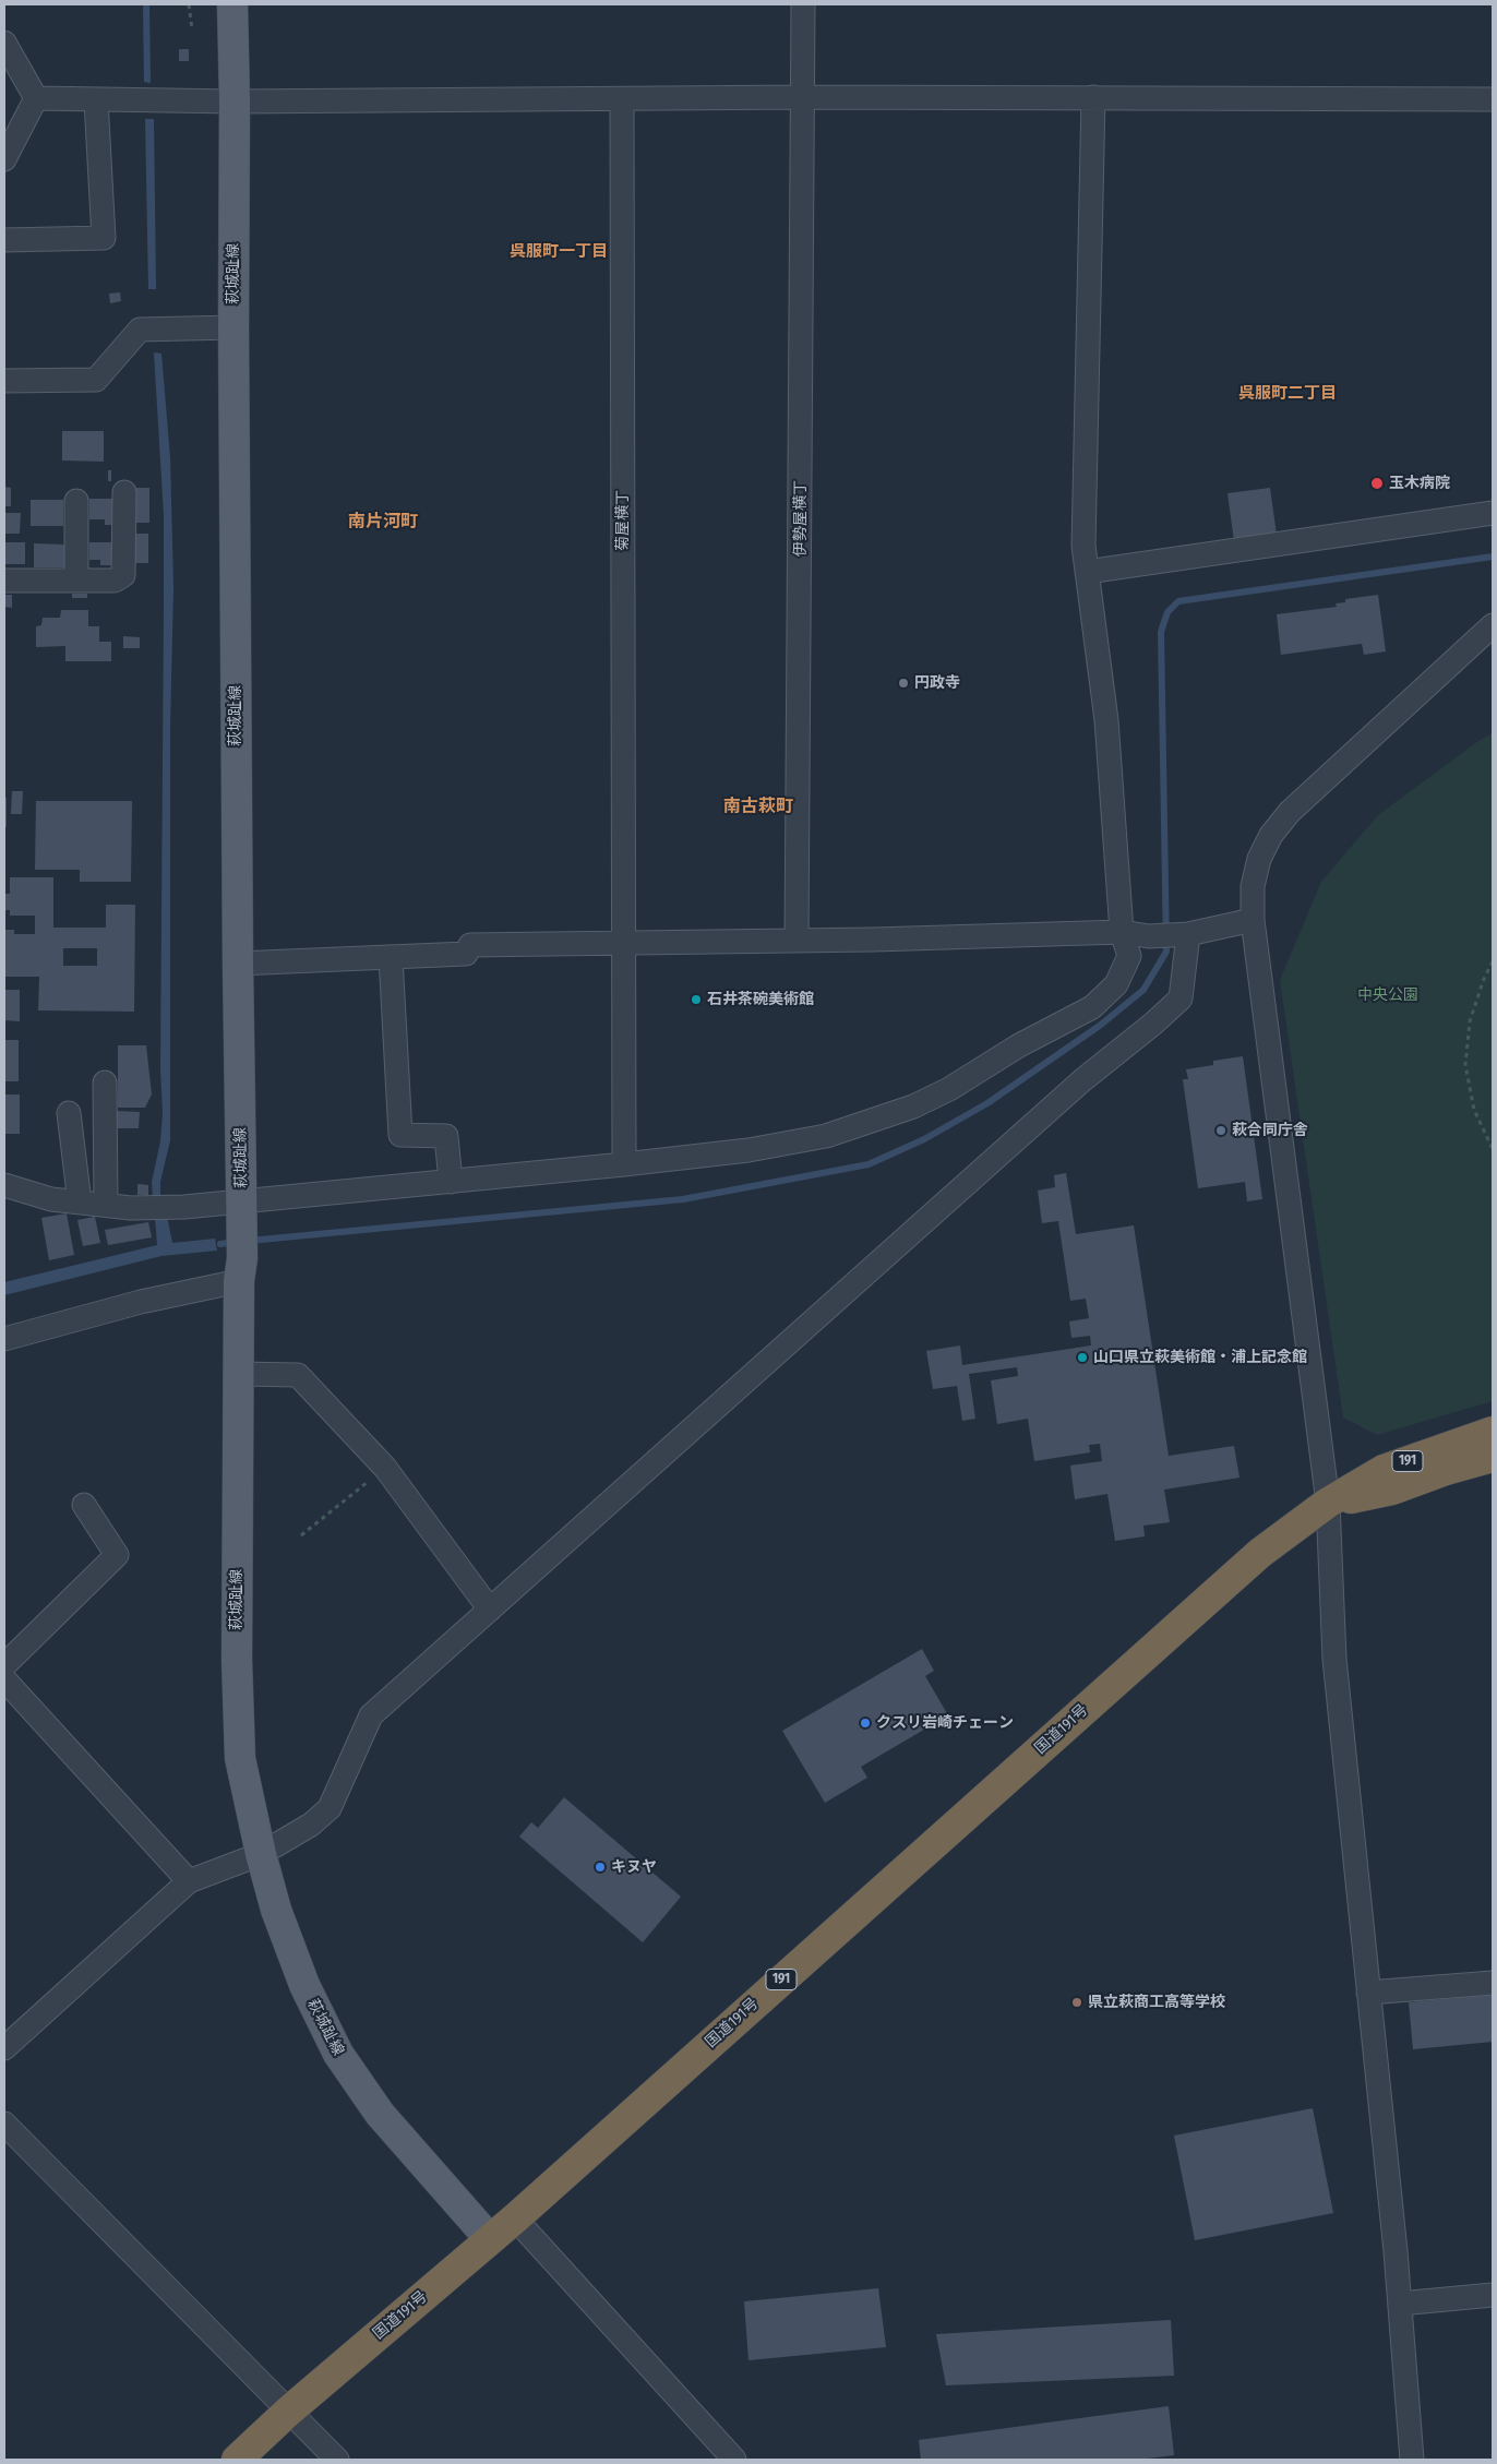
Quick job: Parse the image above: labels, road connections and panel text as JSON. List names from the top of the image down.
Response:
{
  "streets": {
    "highway": ["191", "国道191号"],
    "main road": ["萩城趾線"],
    "street": ["伊勢屋横丁", "菊屋横丁"]
  },
  "crossings": [
    ["萩城趾線", "国道191号"]
  ],
  "districts": [
    "呉服町一丁目",
    "呉服町二丁目",
    "南片河町",
    "南古萩町"
  ],
  "parks": ["中央公園"],
  "places": [
    "玉木病院",
    "円政寺",
    "石井茶碗美術館",
    "萩合同庁舎",
    "山口県立萩美術館・浦上記念館",
    "クスリ岩崎チェーン",
    "キヌヤ",
    "県立萩商工高等学校"
  ]
}
